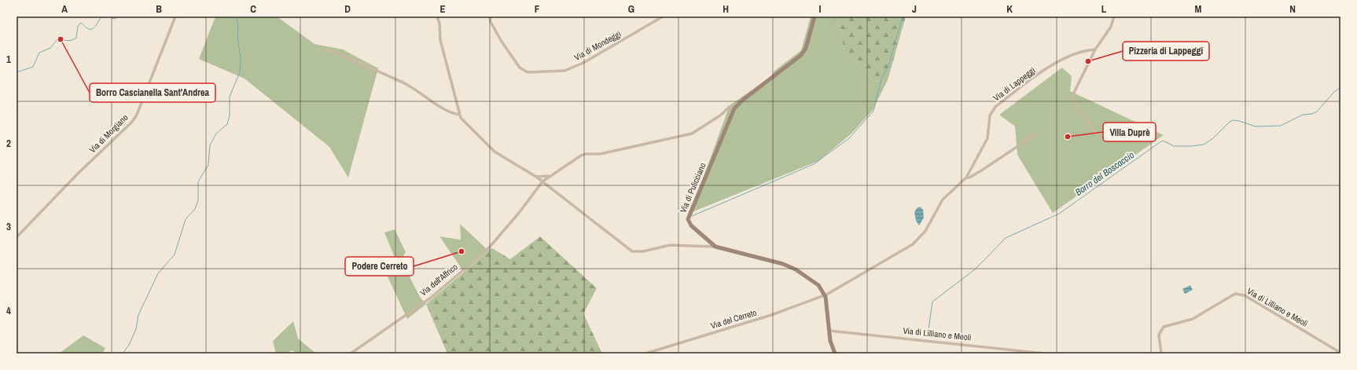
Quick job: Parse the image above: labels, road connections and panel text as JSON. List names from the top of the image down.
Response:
{
  "streets": {
    "street": [
      "Via di Mondeggi",
      "Via di Lappeggi",
      "Via di Morgiano",
      "Via di Pulicciano",
      "Via dell'Affrico",
      "Via di Lilliano e Meoli",
      "Via del Cerreto"
    ]
  },
  "crossings": [
    ["Via di Lappeggi", "Via di Pulicciano"],
    ["Via di Lappeggi", "Via del Cerreto"],
    ["Via di Pulicciano", "Via di Lilliano e Meoli"],
    ["Via di Pulicciano", "Via del Cerreto"]
  ],
  "water": ["Borro del Boscaccio"],
  "places": [
    "Borro Cascianella Sant'Andrea",
    "Pizzeria di Lappeggi",
    "Villa Duprè",
    "Podere Cerreto"
  ],
  "grid": {
    "columns": [
      "A",
      "B",
      "C",
      "D",
      "E",
      "F",
      "G",
      "H",
      "I",
      "J",
      "K",
      "L",
      "M",
      "N"
    ],
    "rows": [
      "1",
      "2",
      "3",
      "4"
    ]
  }
}
